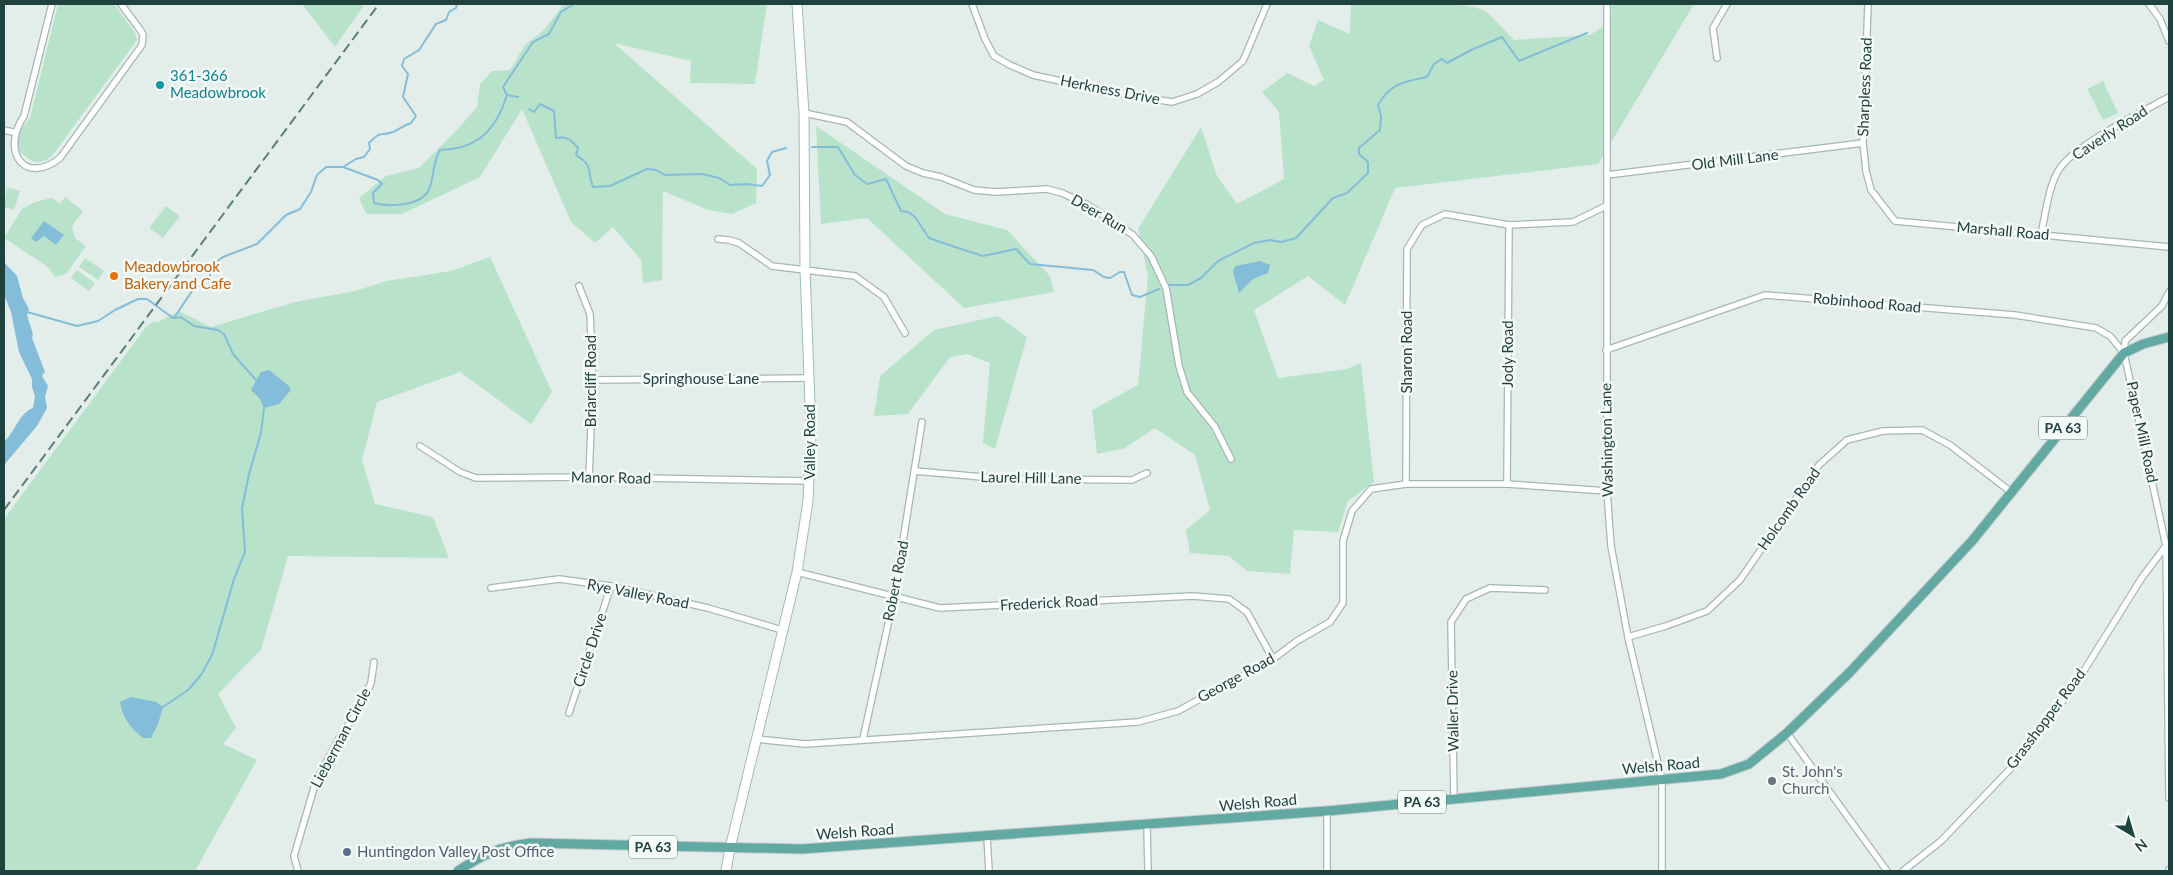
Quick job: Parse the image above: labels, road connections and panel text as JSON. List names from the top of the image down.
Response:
{
  "streets": {
    "main road": ["PA 63", "Valley Road", "Welsh Road"],
    "street": [
      "Sharpless Road",
      "Herkness Drive",
      "Caverly Road",
      "Old Mill Lane",
      "Deer Run",
      "Marshall Road",
      "Robinhood Road",
      "Sharon Road",
      "Jody Road",
      "Springhouse Lane",
      "Briarcliff Road",
      "Paper Mill Road",
      "Washington Lane",
      "Manor Road",
      "Laurel Hill Lane",
      "Holcomb Road",
      "Robert Road",
      "Rye Valley Road",
      "Frederick Road",
      "Circle Drive",
      "George Road",
      "Waller Drive",
      "Grasshopper Road",
      "Lieberman Circle"
    ]
  },
  "crossings": [
    ["Sharpless Road", "Old Mill Lane"],
    ["Sharpless Road", "Marshall Road"],
    ["Caverly Road", "Marshall Road"],
    ["Old Mill Lane", "Washington Lane"],
    ["Deer Run", "Valley Road"],
    ["Robinhood Road", "PA 63"],
    ["Robinhood Road", "Paper Mill Road"],
    ["Robinhood Road", "Washington Lane"],
    ["Sharon Road", "Jody Road"],
    ["Sharon Road", "George Road"],
    ["Jody Road", "George Road"],
    ["Springhouse Lane", "Briarcliff Road"],
    ["Springhouse Lane", "Valley Road"],
    ["Briarcliff Road", "Manor Road"],
    ["PA 63", "Paper Mill Road"],
    ["PA 63", "Holcomb Road"],
    ["PA 63", "Welsh Road"],
    ["Paper Mill Road", "Grasshopper Road"],
    ["Washington Lane", "Holcomb Road"],
    ["Washington Lane", "George Road"],
    ["Washington Lane", "Welsh Road"],
    ["Valley Road", "Manor Road"],
    ["Valley Road", "Rye Valley Road"],
    ["Valley Road", "Frederick Road"],
    ["Valley Road", "George Road"],
    ["Valley Road", "Welsh Road"],
    ["Laurel Hill Lane", "Robert Road"],
    ["Holcomb Road", "Welsh Road"],
    ["Robert Road", "Frederick Road"],
    ["Robert Road", "George Road"],
    ["Rye Valley Road", "Circle Drive"],
    ["Frederick Road", "George Road"],
    ["Waller Drive", "Welsh Road"]
  ],
  "places": [
    "361-366 Meadowbrook",
    "Meadowbrook Bakery and Cafe",
    "St. John's Church",
    "Huntingdon Valley Post Office"
  ],
  "north": "bottom right"
}
